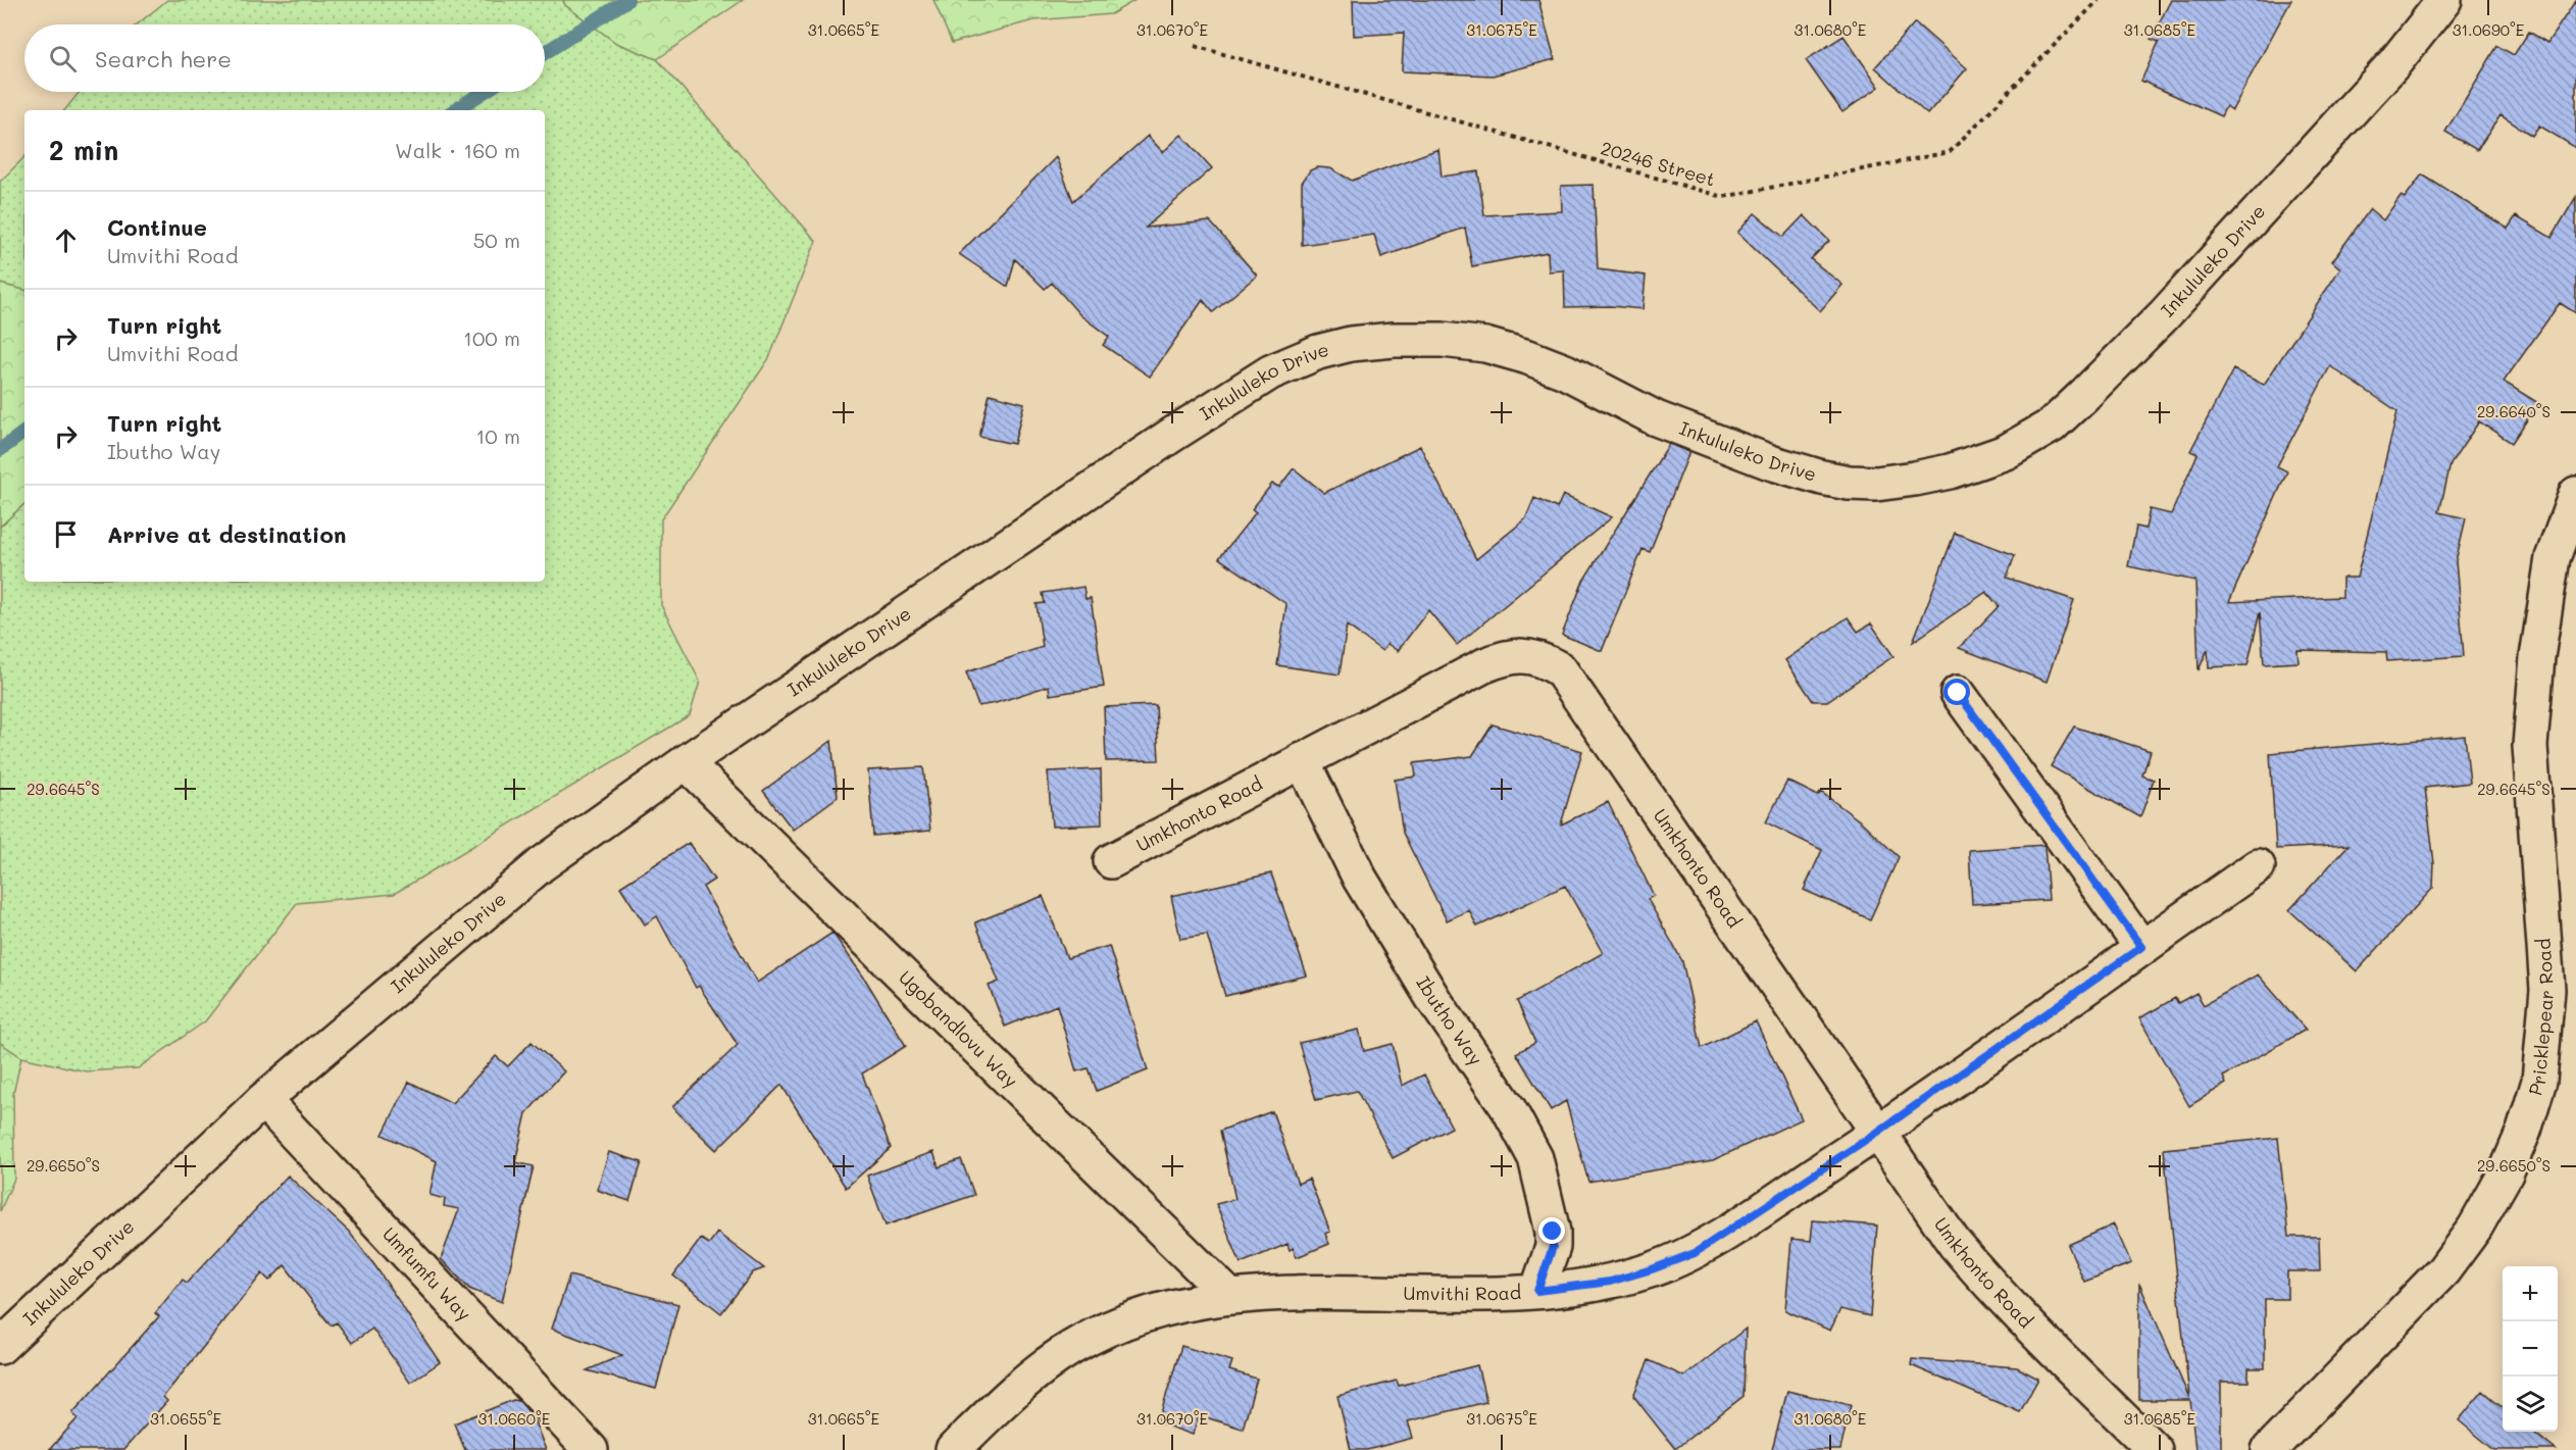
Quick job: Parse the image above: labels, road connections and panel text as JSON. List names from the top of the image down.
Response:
{
  "streets": {
    "street": [
      "Inkululeko Drive",
      "Umkhonto Road",
      "Pricklepear Road",
      "Ibutho Way",
      "Ugobandlovu Way",
      "Umfumfu Way",
      "Umvithi Road"
    ],
    "path": ["20246 Street"]
  },
  "crossings": [
    ["Inkululeko Drive", "Ugobandlovu Way"],
    ["Inkululeko Drive", "Umfumfu Way"],
    ["Umkhonto Road", "Ibutho Way"],
    ["Umkhonto Road", "Umvithi Road"],
    ["Ibutho Way", "Umvithi Road"],
    ["Ugobandlovu Way", "Umvithi Road"]
  ],
  "page": {
    "search": "Search here",
    "heading": ["2 min", "Walk · 160 m"],
    "list": [
      ["Continue", "Umvithi Road", "50 m"],
      ["Turn right", "Umvithi Road", "100 m"],
      ["Turn right", "Ibutho Way", "10 m"],
      "Arrive at destination"
    ],
    "map_buttons": ["+", "−"]
  },
  "coordinates": [
    "31.0665°E",
    "31.0670°E",
    "31.0675°E",
    "31.0680°E",
    "31.0685°E",
    "31.0690°E",
    "29.6640°S",
    "29.6645°S",
    "29.6650°S",
    "31.0655°E",
    "31.0660°E"
  ]
}
